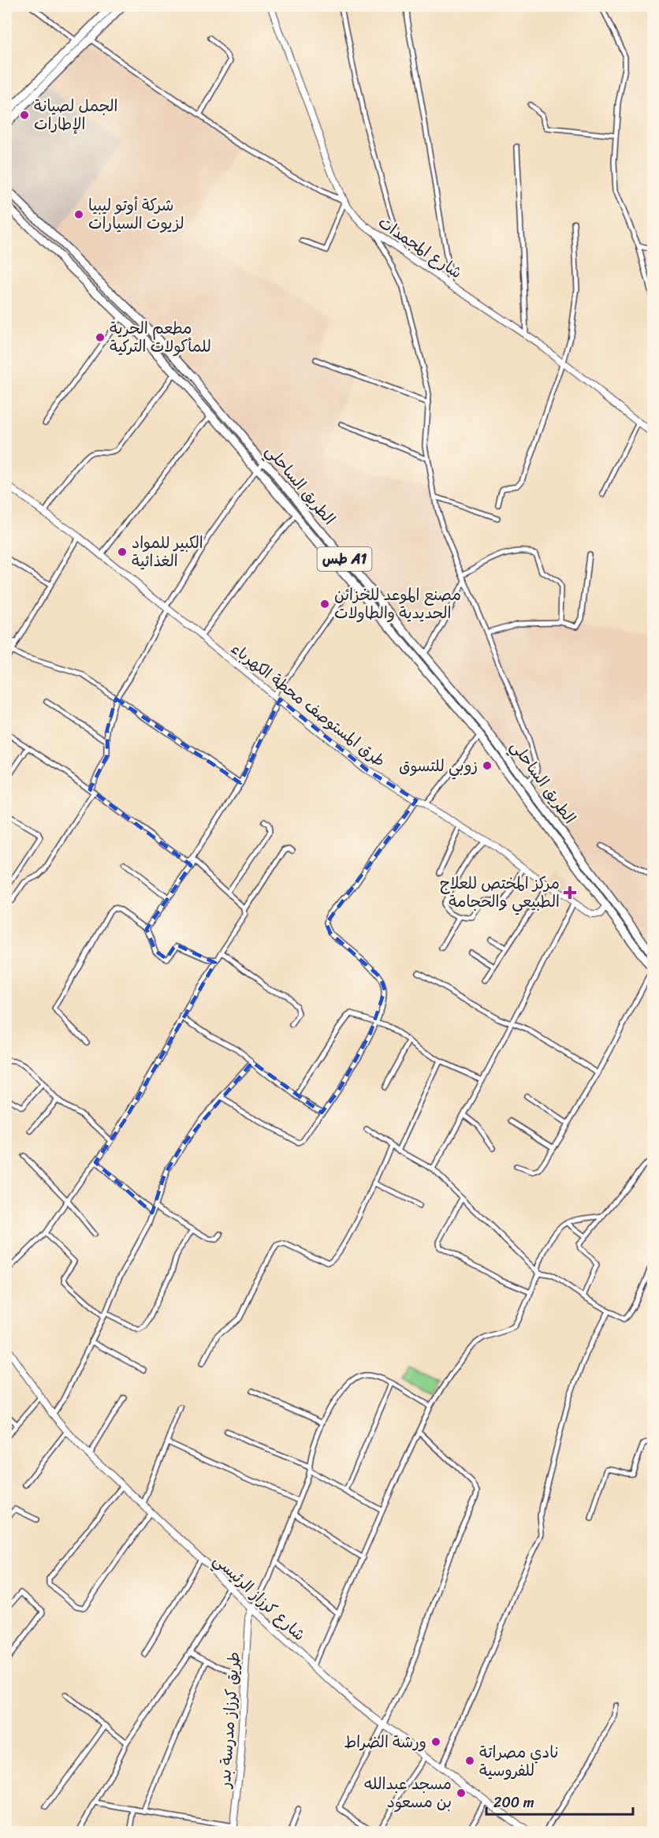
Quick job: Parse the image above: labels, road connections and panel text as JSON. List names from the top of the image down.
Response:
{
  "streets": {
    "highway": ["الطريق الساحلي", "طس A1"],
    "street": [
      "شارع المجمدات",
      "طرق المستوصف محطة الكهرباء",
      "شارع كرزاز الرئيسي",
      "طريق كرزاز مدرسة بدر"
    ]
  },
  "crossings": [
    ["الطريق الساحلي", "طرق المستوصف محطة الكهرباء"],
    ["شارع كرزاز الرئيسي", "طريق كرزاز مدرسة بدر"]
  ],
  "places": {
    "other": [
      "الجمل لصيانة الإطارات",
      "شركة أوتو ليبيا لزيوت السيارات",
      "مطعم الحرية للمأكولات التركية",
      "الكبير للمواد الغذائية",
      "مصنع الموعد للخزائن الحديدية والطاولات",
      "زوبي للتسوق",
      "ورشة الضراط",
      "نادي مصراتة للفروسية",
      "مسجد عبدالله بن مسعود"
    ],
    "health": ["مركز المختص للعلاج الطبيعي والحجامة"]
  },
  "scale_bar": "200 m"
}
